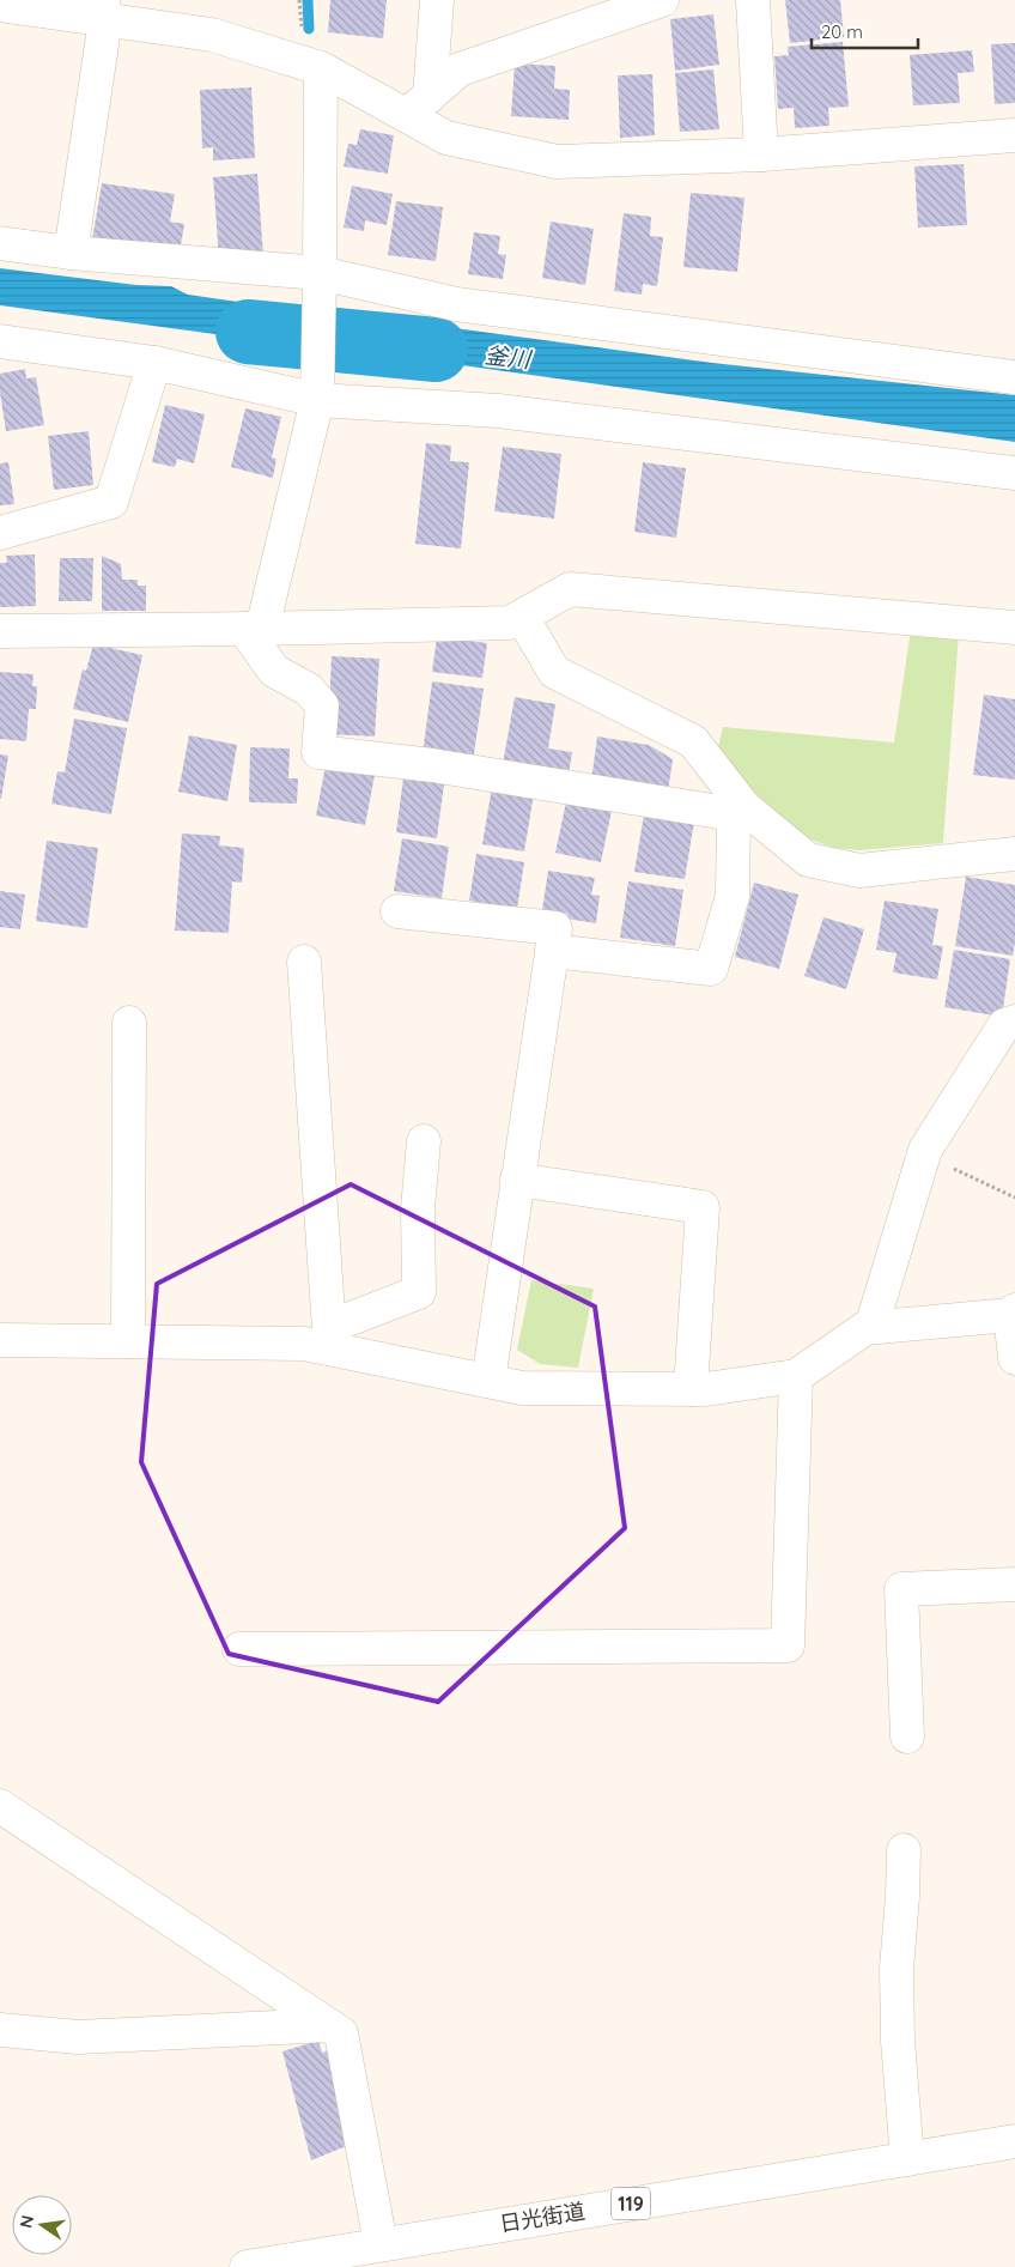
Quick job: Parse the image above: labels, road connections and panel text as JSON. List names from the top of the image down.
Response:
{
  "streets": {
    "main road": ["119", "日光街道"]
  },
  "water": ["釜川"],
  "scale_bar": "20 m",
  "north": "left"
}
